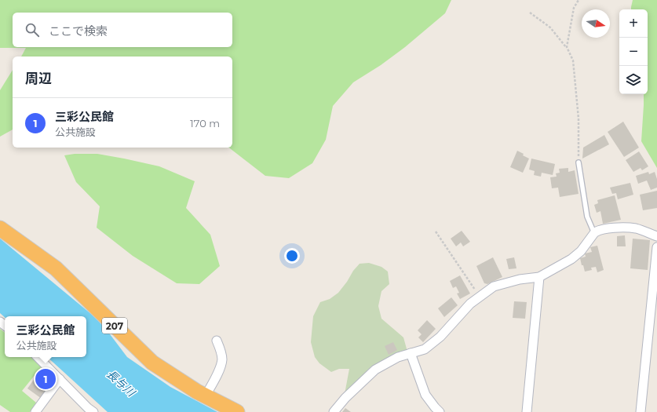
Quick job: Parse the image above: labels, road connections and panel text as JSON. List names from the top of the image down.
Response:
{
  "streets": {
    "highway": ["207"]
  },
  "water": ["長与川"],
  "north": "right",
  "page": {
    "map_buttons": ["+", "−"],
    "search": "ここで検索",
    "heading": "周辺",
    "list": [
      {
        "mark": "1",
        "name": "三彩公民館",
        "note": "公共施設",
        "value": "170 m"
      }
    ],
    "popup": ["三彩公民館", "公共施設"],
    "pins": "1"
  }
}
